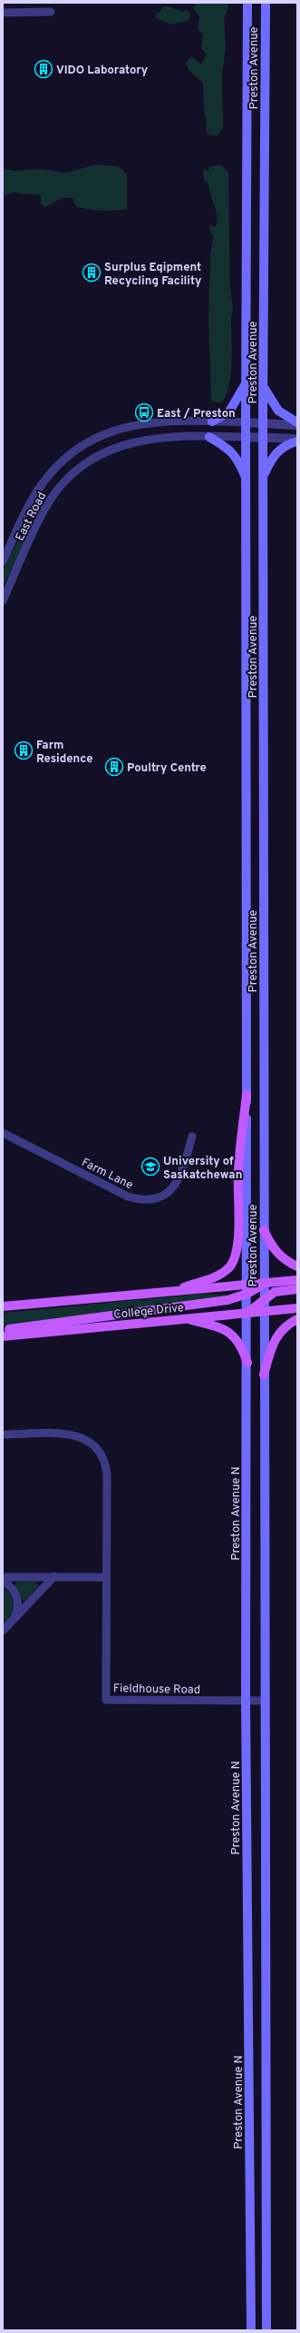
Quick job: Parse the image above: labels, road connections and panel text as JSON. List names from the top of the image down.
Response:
{
  "streets": {
    "main road": ["Preston Avenue", "College Drive", "Preston Avenue N"],
    "street": ["East Road", "Farm Lane", "Fieldhouse Road"]
  },
  "crossings": [
    ["Preston Avenue", "East Road"],
    ["Preston Avenue", "College Drive"],
    ["Preston Avenue", "Preston Avenue N"],
    ["College Drive", "Preston Avenue N"],
    ["Preston Avenue N", "Fieldhouse Road"]
  ],
  "places": {
    "building": [
      "VIDO Laboratory",
      "Surplus Eqipment Recycling Facility",
      "Farm Residence",
      "Poultry Centre"
    ],
    "bus stop": ["East / Preston"],
    "school or university": ["University of Saskatchewan"]
  }
}
